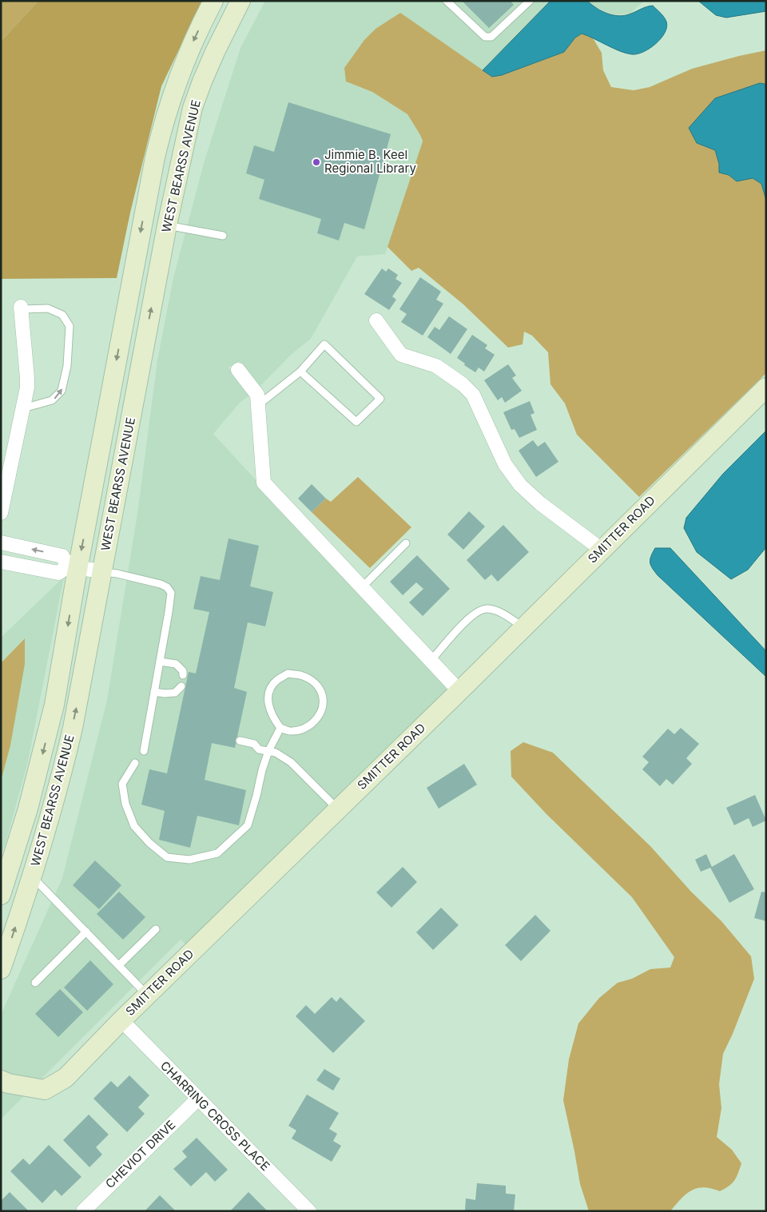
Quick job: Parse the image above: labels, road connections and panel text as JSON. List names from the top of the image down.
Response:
{
  "streets": {
    "main road": ["WEST BEARSS AVENUE", "SMITTER ROAD"],
    "street": ["CHARRING CROSS PLACE", "CHEVIOT DRIVE"]
  },
  "crossings": [
    ["SMITTER ROAD", "CHARRING CROSS PLACE"],
    ["CHARRING CROSS PLACE", "CHEVIOT DRIVE"]
  ],
  "places": ["Jimmie B. Keel Regional Library"]
}
